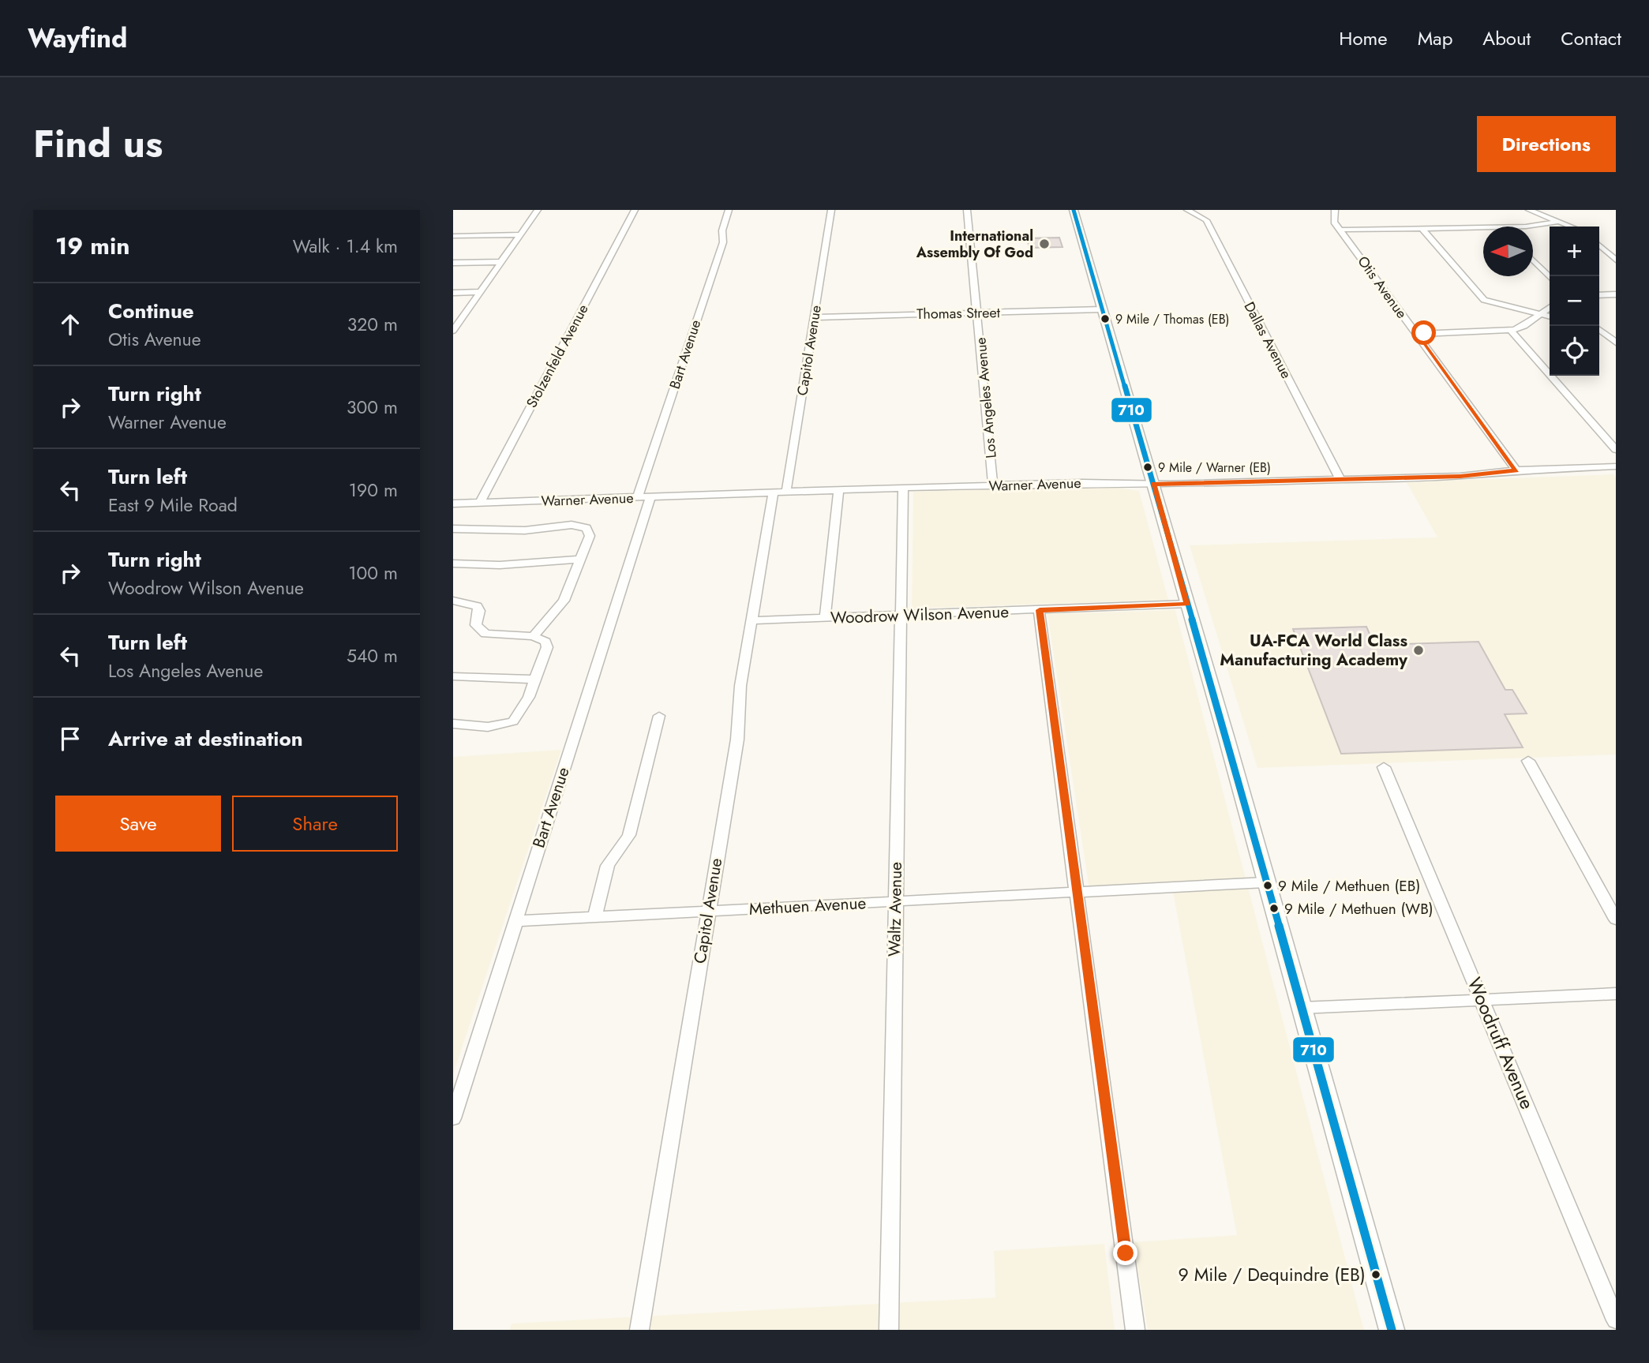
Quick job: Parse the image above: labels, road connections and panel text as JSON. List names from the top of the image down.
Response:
{
  "streets": {
    "street": [
      "Otis Avenue",
      "Thomas Street",
      "Dallas Avenue",
      "Capitol Avenue",
      "Bart Avenue",
      "Stolzenfeld Avenue",
      "Los Angeles Avenue",
      "Warner Avenue",
      "Woodrow Wilson Avenue",
      "Methuen Avenue",
      "Waltz Avenue",
      "Woodruff Avenue"
    ]
  },
  "crossings": [
    ["Otis Avenue", "Warner Avenue"],
    ["Thomas Street", "Capitol Avenue"],
    ["Thomas Street", "Los Angeles Avenue"],
    ["Dallas Avenue", "Warner Avenue"],
    ["Capitol Avenue", "Warner Avenue"],
    ["Capitol Avenue", "Woodrow Wilson Avenue"],
    ["Capitol Avenue", "Methuen Avenue"],
    ["Bart Avenue", "Warner Avenue"],
    ["Bart Avenue", "Methuen Avenue"],
    ["Stolzenfeld Avenue", "Warner Avenue"],
    ["Los Angeles Avenue", "Warner Avenue"],
    ["Warner Avenue", "Waltz Avenue"],
    ["Woodrow Wilson Avenue", "Waltz Avenue"],
    ["Methuen Avenue", "Waltz Avenue"]
  ],
  "places": [
    "International Assembly Of God",
    "9 Mile / Thomas (EB)",
    "9 Mile / Warner (EB)",
    "UA-FCA World Class Manufacturing Academy",
    "9 Mile / Methuen (EB)",
    "9 Mile / Methuen (WB)",
    "9 Mile / Dequindre (EB)"
  ],
  "lines": ["transit line 710"],
  "north": "left",
  "page": {
    "header": "Wayfind",
    "nav": [
      "Home",
      "Map",
      "About",
      "Contact"
    ],
    "title": "Find us",
    "buttons": [
      "Directions",
      ["Save", "Share"]
    ],
    "heading": ["19 min", "Walk · 1.4 km"],
    "map_buttons": ["+", "−"],
    "list": [
      ["Continue", "Otis Avenue", "320 m"],
      ["Turn right", "Warner Avenue", "300 m"],
      ["Turn left", "East 9 Mile Road", "190 m"],
      ["Turn right", "Woodrow Wilson Avenue", "100 m"],
      ["Turn left", "Los Angeles Avenue", "540 m"],
      "Arrive at destination"
    ]
  }
}
